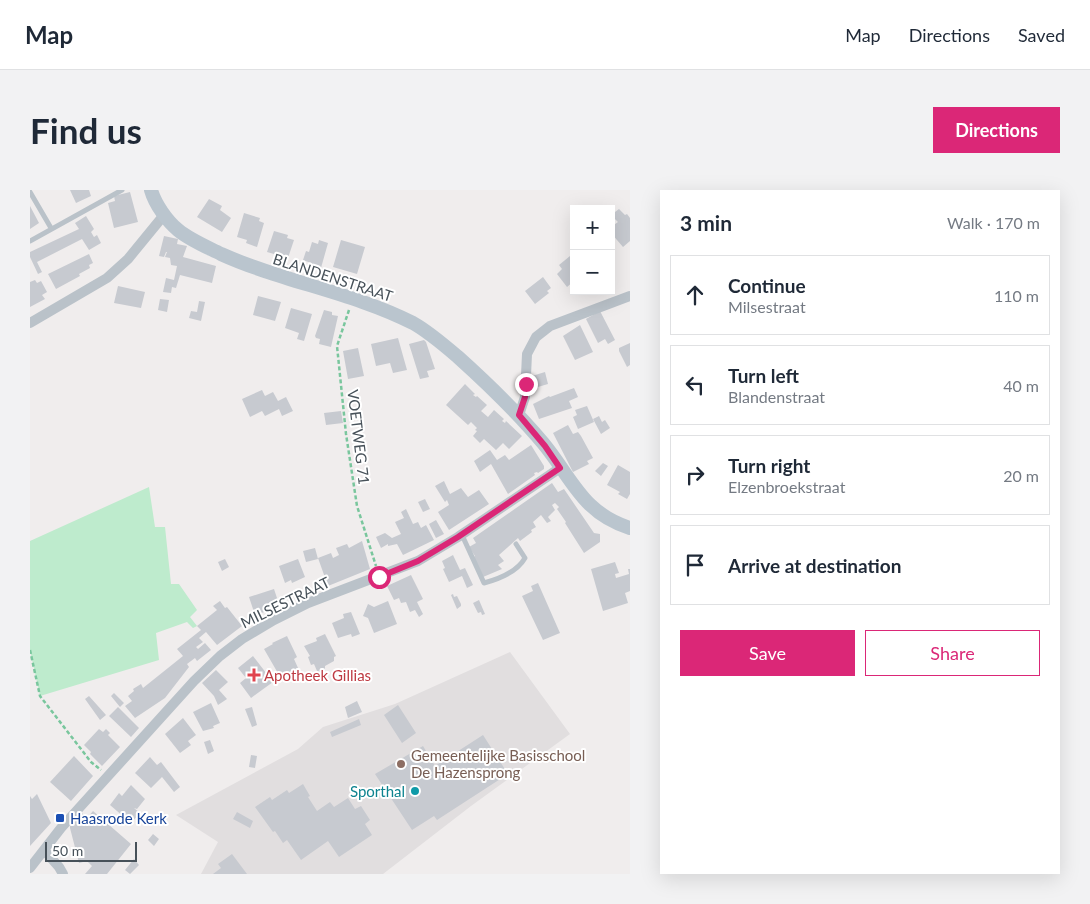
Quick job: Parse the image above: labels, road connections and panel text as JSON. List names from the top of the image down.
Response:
{
  "streets": {
    "street": ["BLANDENSTRAAT", "MILSESTRAAT"],
    "path": ["VOETWEG 71"]
  },
  "crossings": [
    ["BLANDENSTRAAT", "VOETWEG 71"],
    ["BLANDENSTRAAT", "MILSESTRAAT"],
    ["VOETWEG 71", "MILSESTRAAT"]
  ],
  "places": {
    "health": ["Apotheek Gillias"],
    "other": ["Gemeentelijke Basisschool De Hazensprong", "Sporthal"],
    "transit": ["Haasrode Kerk"]
  },
  "scale_bar": "50 m",
  "page": {
    "header": "Map",
    "nav": ["Map", "Directions", "Saved"],
    "buttons": [
      "Directions",
      ["Save", "Share"]
    ],
    "title": "Find us",
    "heading": ["3 min", "Walk · 170 m"],
    "map_buttons": ["+", "−"],
    "list": [
      ["Continue", "Milsestraat", "110 m"],
      ["Turn left", "Blandenstraat", "40 m"],
      ["Turn right", "Elzenbroekstraat", "20 m"],
      "Arrive at destination"
    ],
    "scale": "50 m"
  }
}
